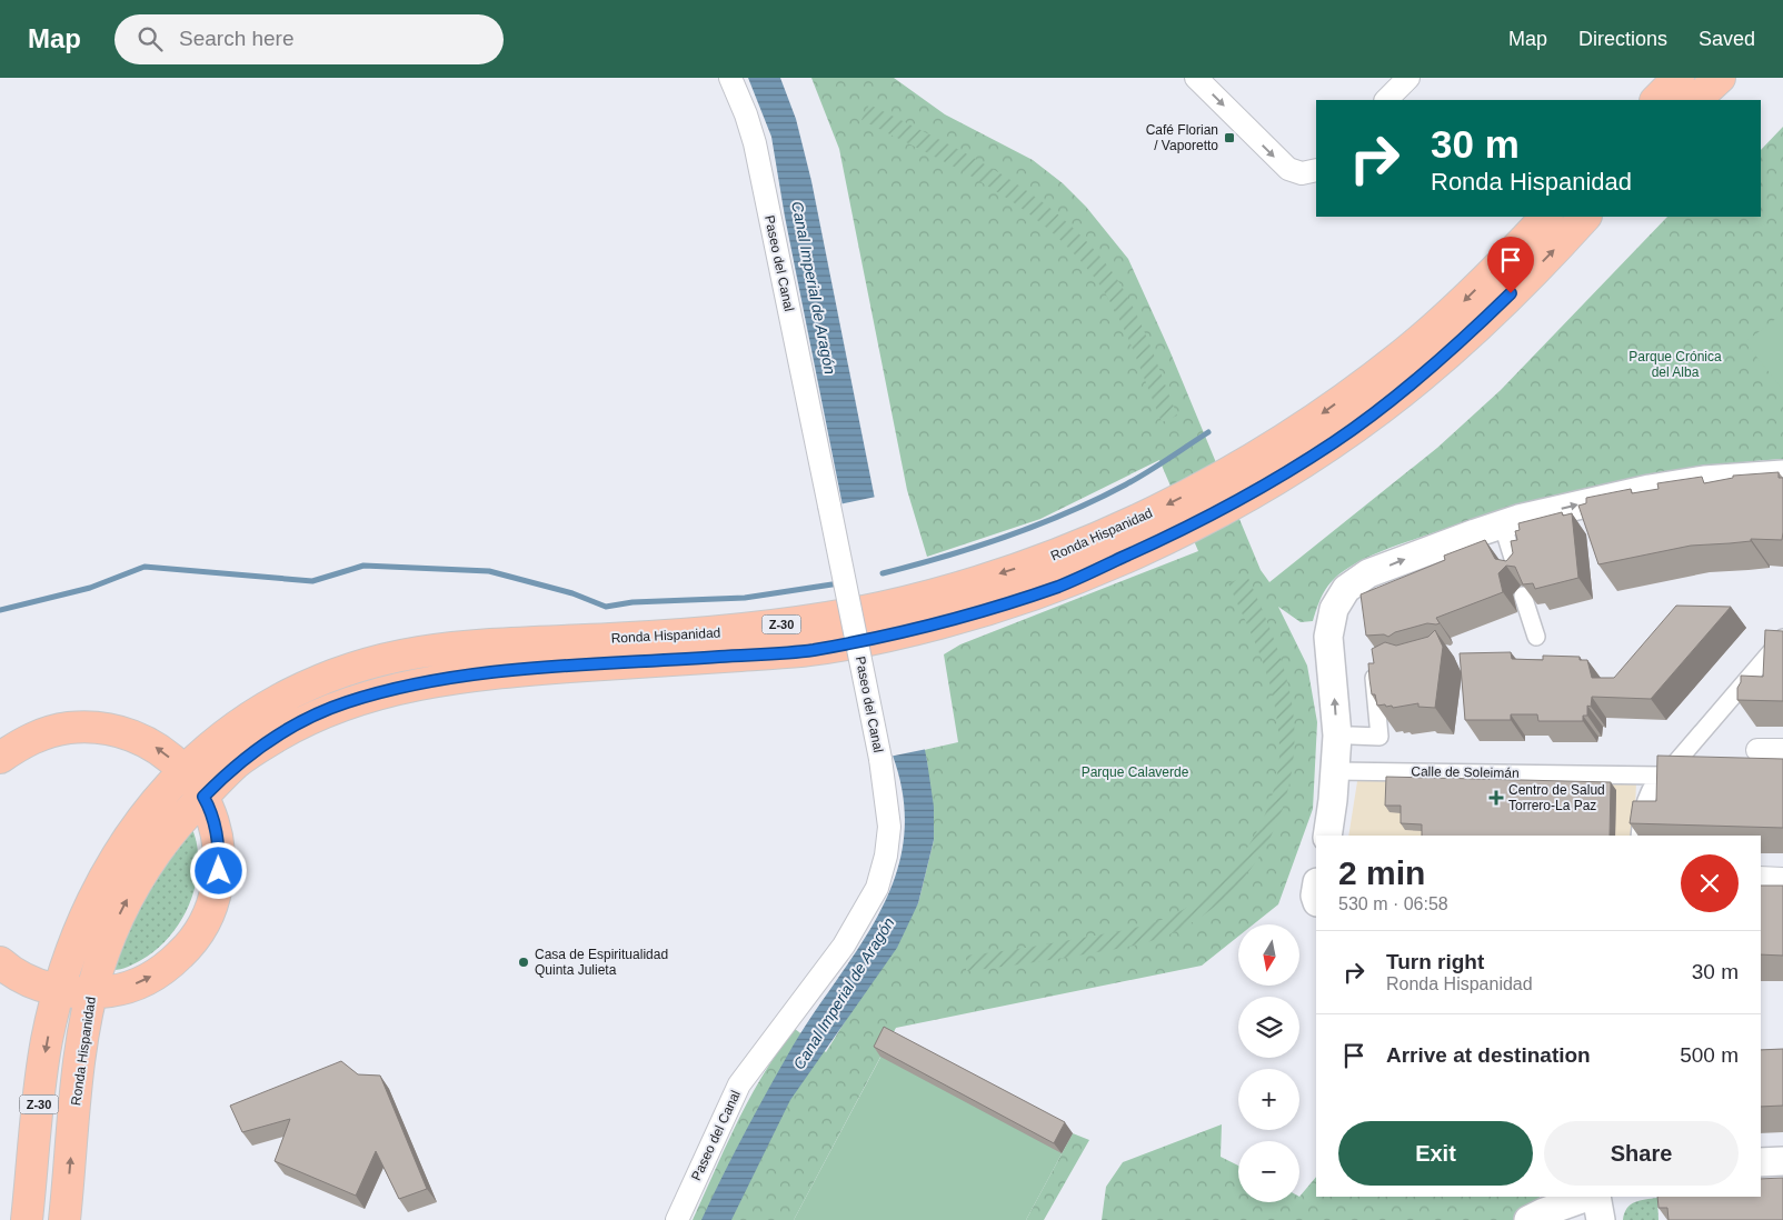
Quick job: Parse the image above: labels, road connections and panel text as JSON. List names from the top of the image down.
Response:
{
  "streets": {
    "highway": ["Ronda Hispanidad", "Z-30"],
    "street": ["Paseo del Canal", "Calle de Soleimán"]
  },
  "water": ["Canal Imperial de Aragón"],
  "parks": ["Parque Crónica del Alba", "Parque Calaverde"],
  "places": {
    "transit": ["Café Florian / Vaporetto"],
    "health": ["Centro de Salud Torrero-La Paz"],
    "other": ["Casa de Espiritualidad Quinta Julieta"]
  },
  "north": "bottom",
  "page": {
    "header": "Map",
    "search": "Search here",
    "nav": ["Map", "Directions", "Saved"],
    "turn": ["30 m", "Ronda Hispanidad"],
    "heading": ["2 min", "530 m · 06:58"],
    "map_buttons": ["+", "−"],
    "list": [
      {
        "name": "Turn right",
        "note": "Ronda Hispanidad",
        "value": "30 m"
      },
      {
        "name": "Arrive at destination",
        "value": "500 m"
      }
    ],
    "buttons": ["Exit", "Share"]
  }
}
